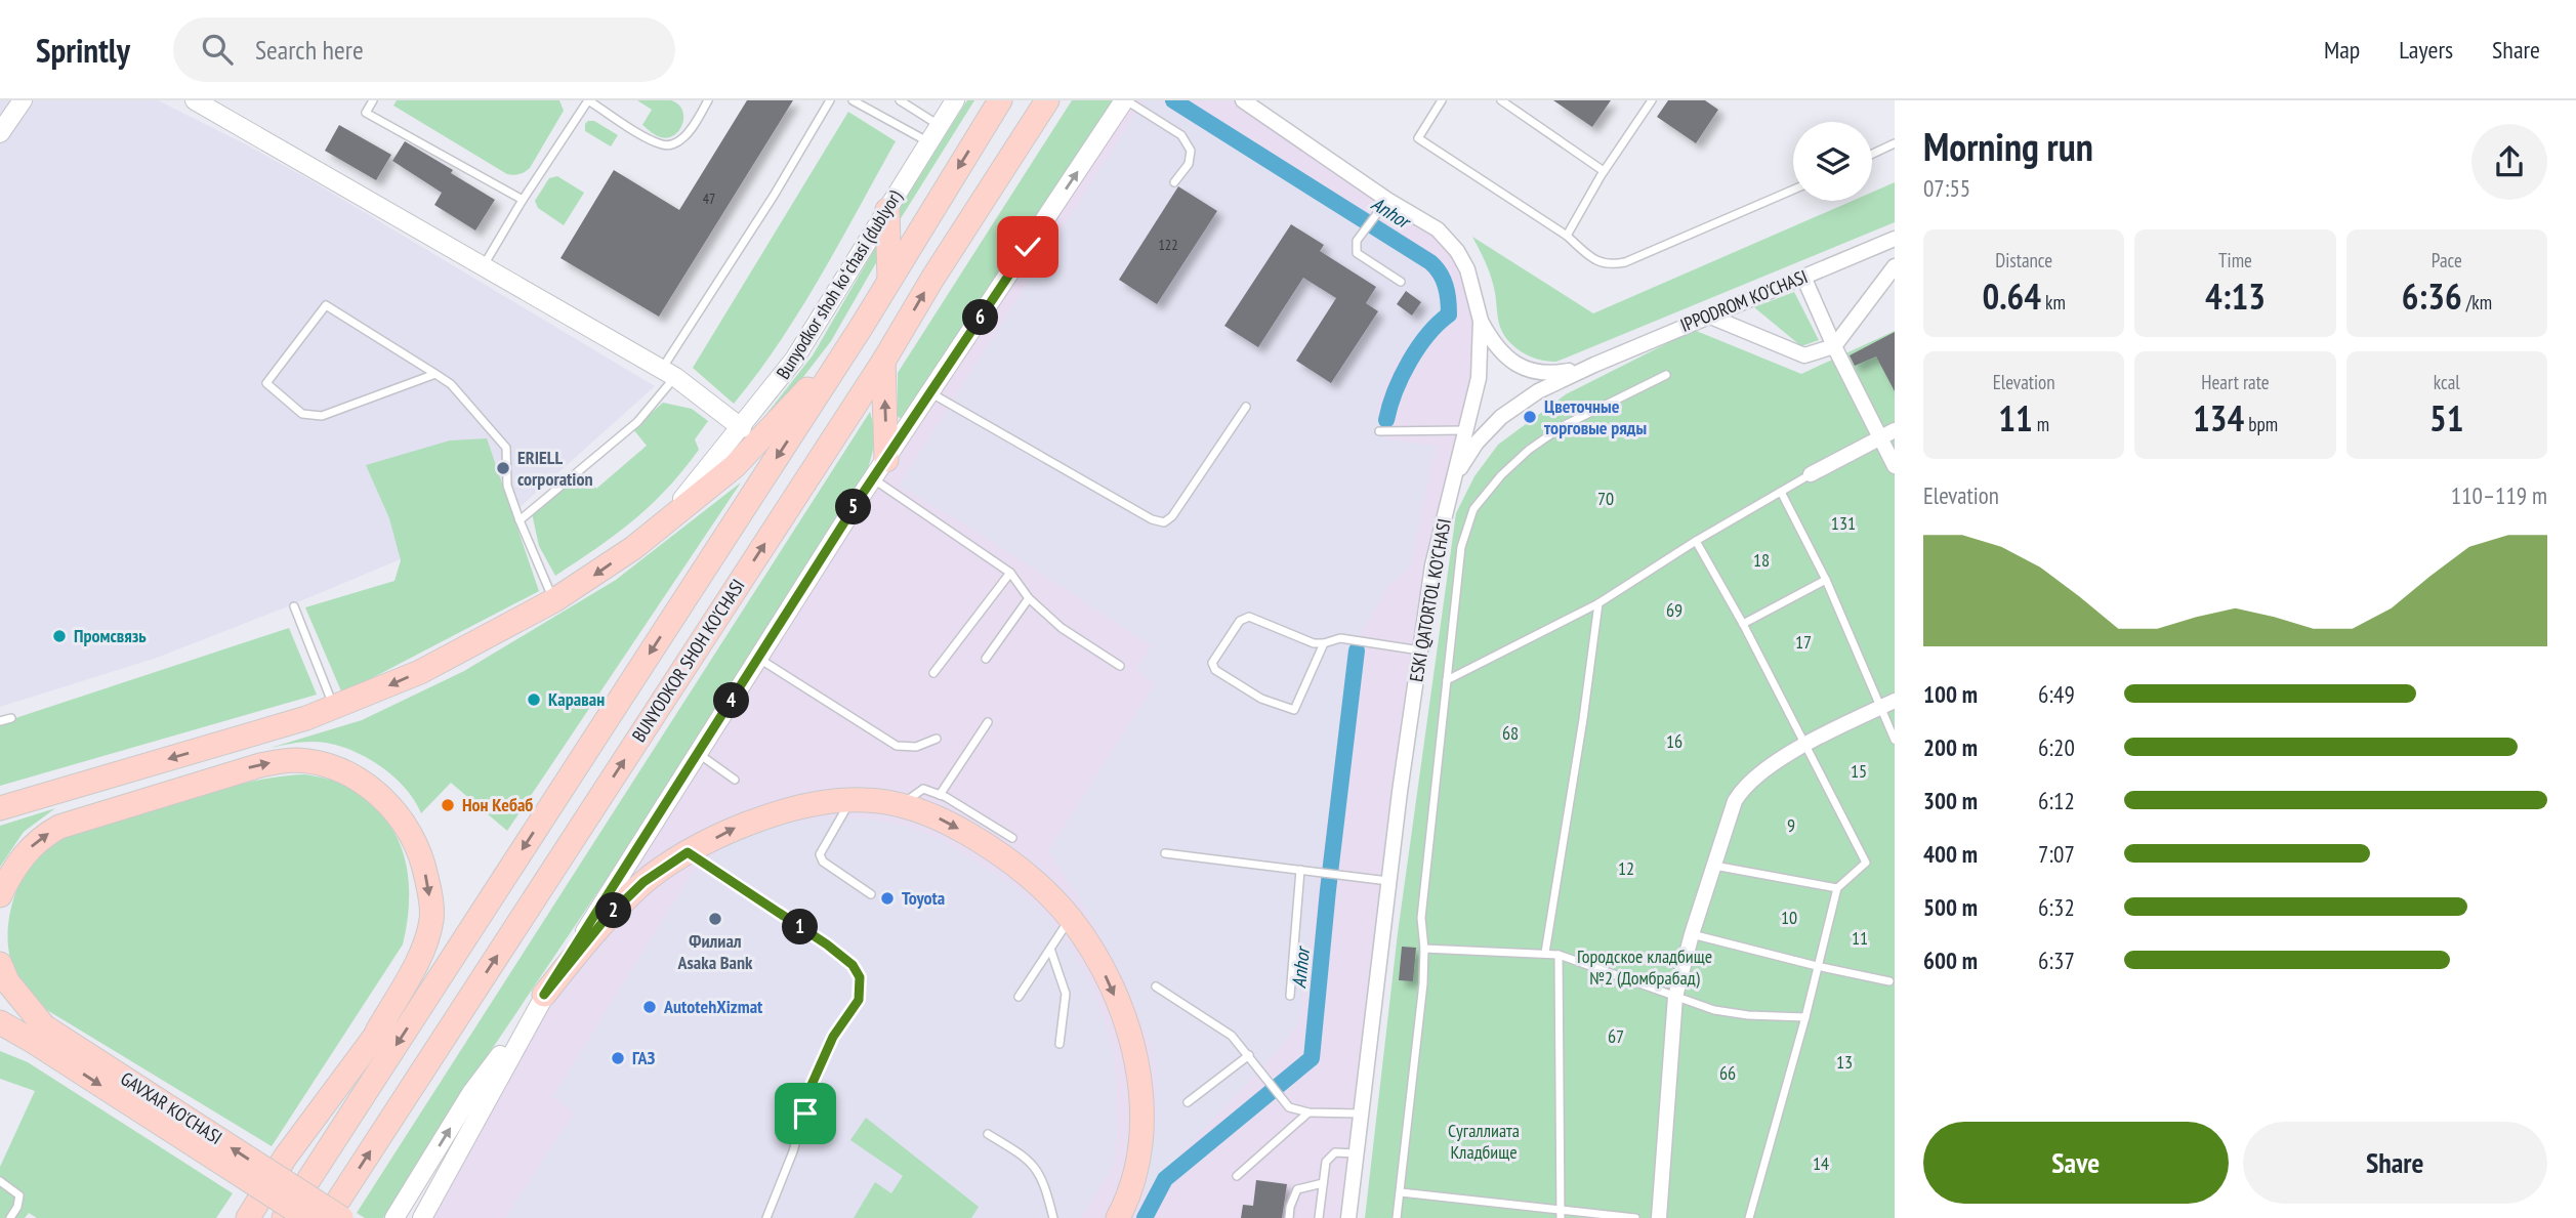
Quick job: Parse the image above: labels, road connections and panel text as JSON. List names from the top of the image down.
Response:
{
  "streets": {
    "main road": ["BUNYODKOR SHOH KO'CHASI", "GAVXAR KO'CHASI"],
    "street": ["Bunyodkor shoh koʻchasi (dublyor)", "IPPODROM KO'CHASI", "ESKI QATORTOL KO'CHASI"]
  },
  "crossings": [
    ["IPPODROM KO'CHASI", "ESKI QATORTOL KO'CHASI"]
  ],
  "water": ["Anhor"],
  "parks": [
    "70",
    "131",
    "18",
    "69",
    "17",
    "68",
    "16",
    "15",
    "9",
    "12",
    "10",
    "11",
    "Городское кладбище №2 (Домбрабад)",
    "67",
    "13",
    "66",
    "Сугаллиата Кладбище",
    "14"
  ],
  "places": [
    "Цветочные торговые ряды",
    "ERIELL corporation",
    "Промсвязь",
    "Караван",
    "Нон Кебаб",
    "Toyota",
    "Филиал Asaka Bank",
    "AutotehXizmat",
    "ГАЗ"
  ],
  "house_numbers": ["47", "122"],
  "page": {
    "header": "Sprintly",
    "search": "Search here",
    "nav": ["Map", "Layers", "Share"],
    "heading": ["Morning run", "07:55"],
    "stats": [
      ["Distance", "0.64 km"],
      ["Time", "4:13"],
      ["Pace", "6:36 /km"],
      ["Elevation", "11 m"],
      ["Heart rate", "134 bpm"],
      ["kcal", "51"]
    ],
    "pins": [
      "6",
      "5",
      "4",
      "2",
      "1"
    ],
    "chart": ["Elevation", "110–119 m"],
    "list": [
      {
        "name": "100 m",
        "note": "6:49"
      },
      {
        "name": "200 m",
        "note": "6:20"
      },
      {
        "name": "300 m",
        "note": "6:12"
      },
      {
        "name": "400 m",
        "note": "7:07"
      },
      {
        "name": "500 m",
        "note": "6:32"
      },
      {
        "name": "600 m",
        "note": "6:37"
      }
    ],
    "buttons": ["Save", "Share"]
  }
}
